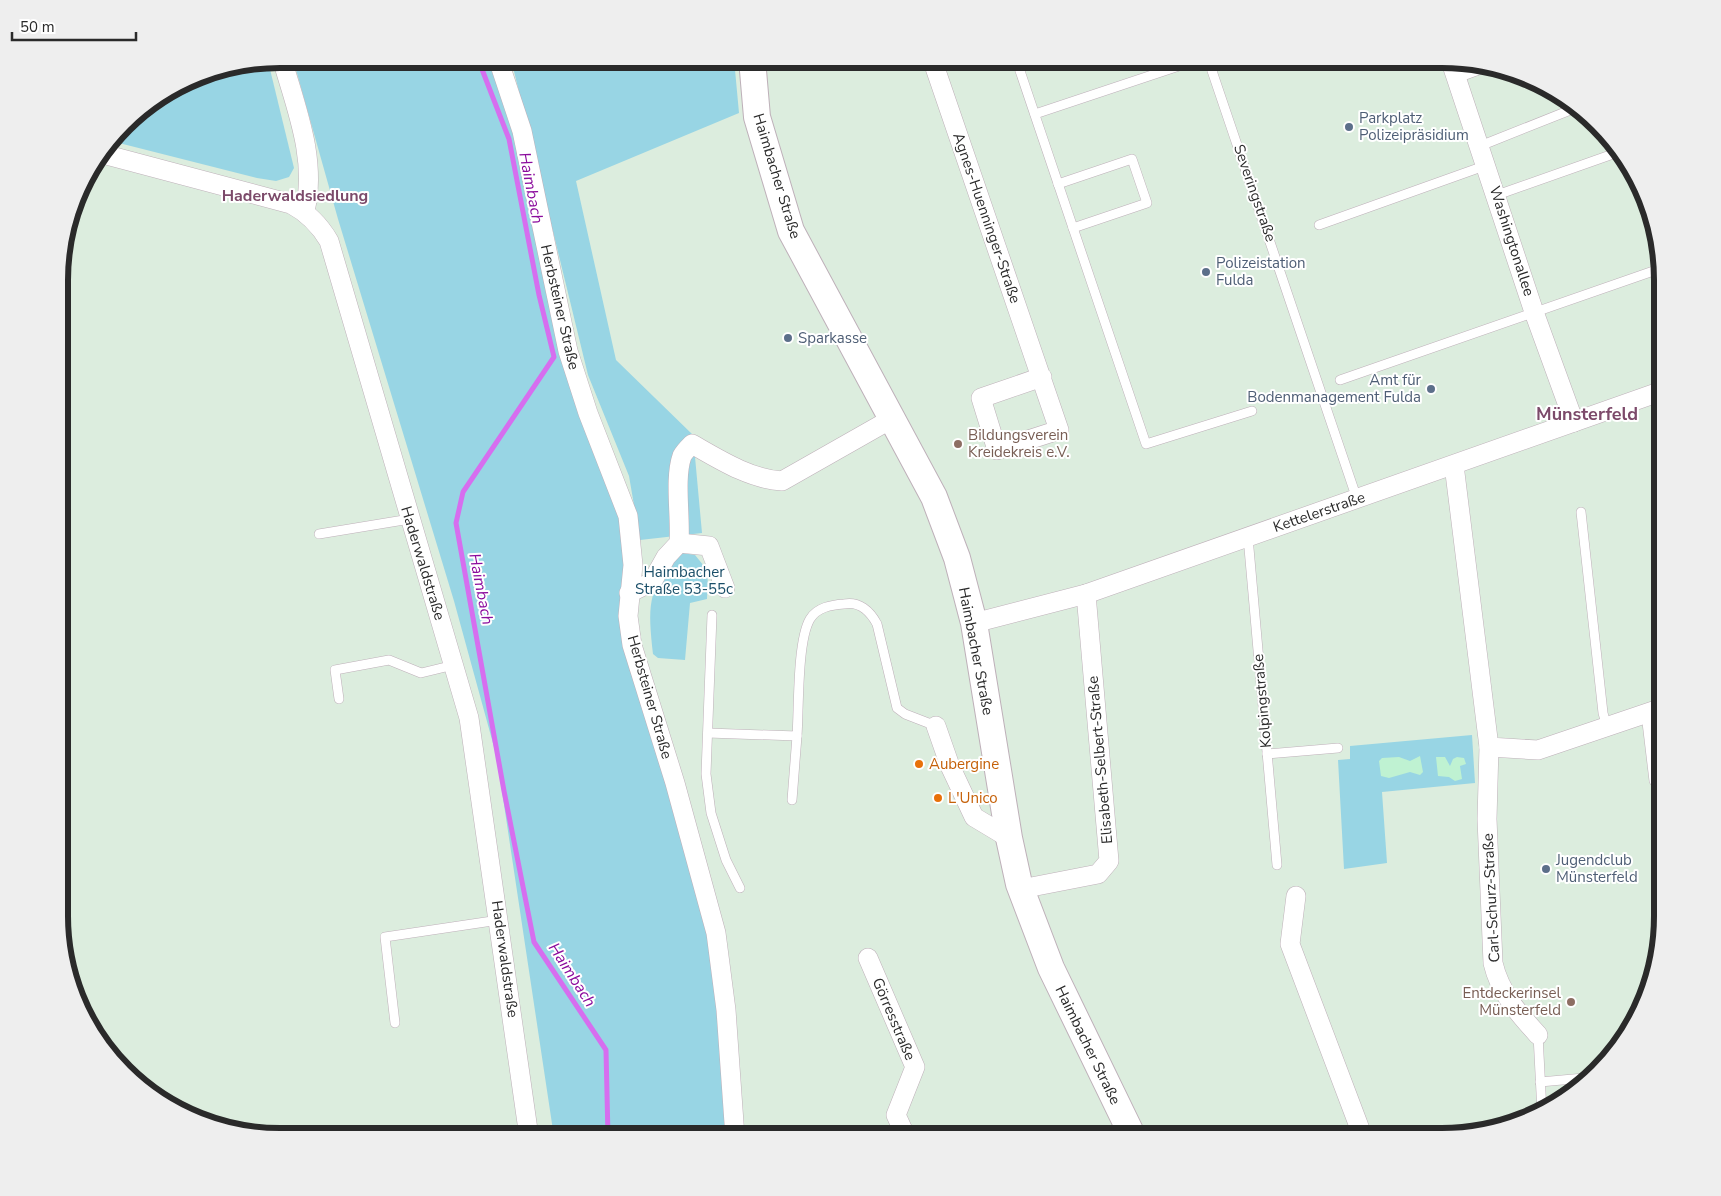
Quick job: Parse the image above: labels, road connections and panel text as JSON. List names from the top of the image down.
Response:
{
  "streets": {
    "main road": ["Haimbacher Straße"],
    "street": [
      "Agnes-Huenninger-Straße",
      "Washingtonallee",
      "Herbsteiner Straße",
      "Kettelerstraße",
      "Haderwaldstraße",
      "Elisabeth-Selbert-Straße",
      "Carl-Schurz-Straße",
      "Görresstraße"
    ],
    "lane": ["Severingstraße", "Kolpingstraße"]
  },
  "crossings": [
    ["Haimbacher Straße", "Kettelerstraße"],
    ["Haimbacher Straße", "Elisabeth-Selbert-Straße"],
    ["Severingstraße", "Kettelerstraße"],
    ["Washingtonallee", "Kettelerstraße"],
    ["Kettelerstraße", "Kolpingstraße"],
    ["Kettelerstraße", "Elisabeth-Selbert-Straße"],
    ["Kettelerstraße", "Carl-Schurz-Straße"]
  ],
  "districts": ["Haderwaldsiedlung", "Münsterfeld"],
  "water": ["Haimbach"],
  "parks": ["Haimbacher Straße 53-55c"],
  "places": [
    "Parkplatz Polizeipräsidium",
    "Polizeistation Fulda",
    "Sparkasse",
    "Amt für Bodenmanagement Fulda",
    "Bildungsverein Kreidekreis e.V.",
    "Aubergine",
    "L'Unico",
    "Jugendclub Münsterfeld",
    "Entdeckerinsel Münsterfeld"
  ],
  "scale_bar": "50 m"
}
